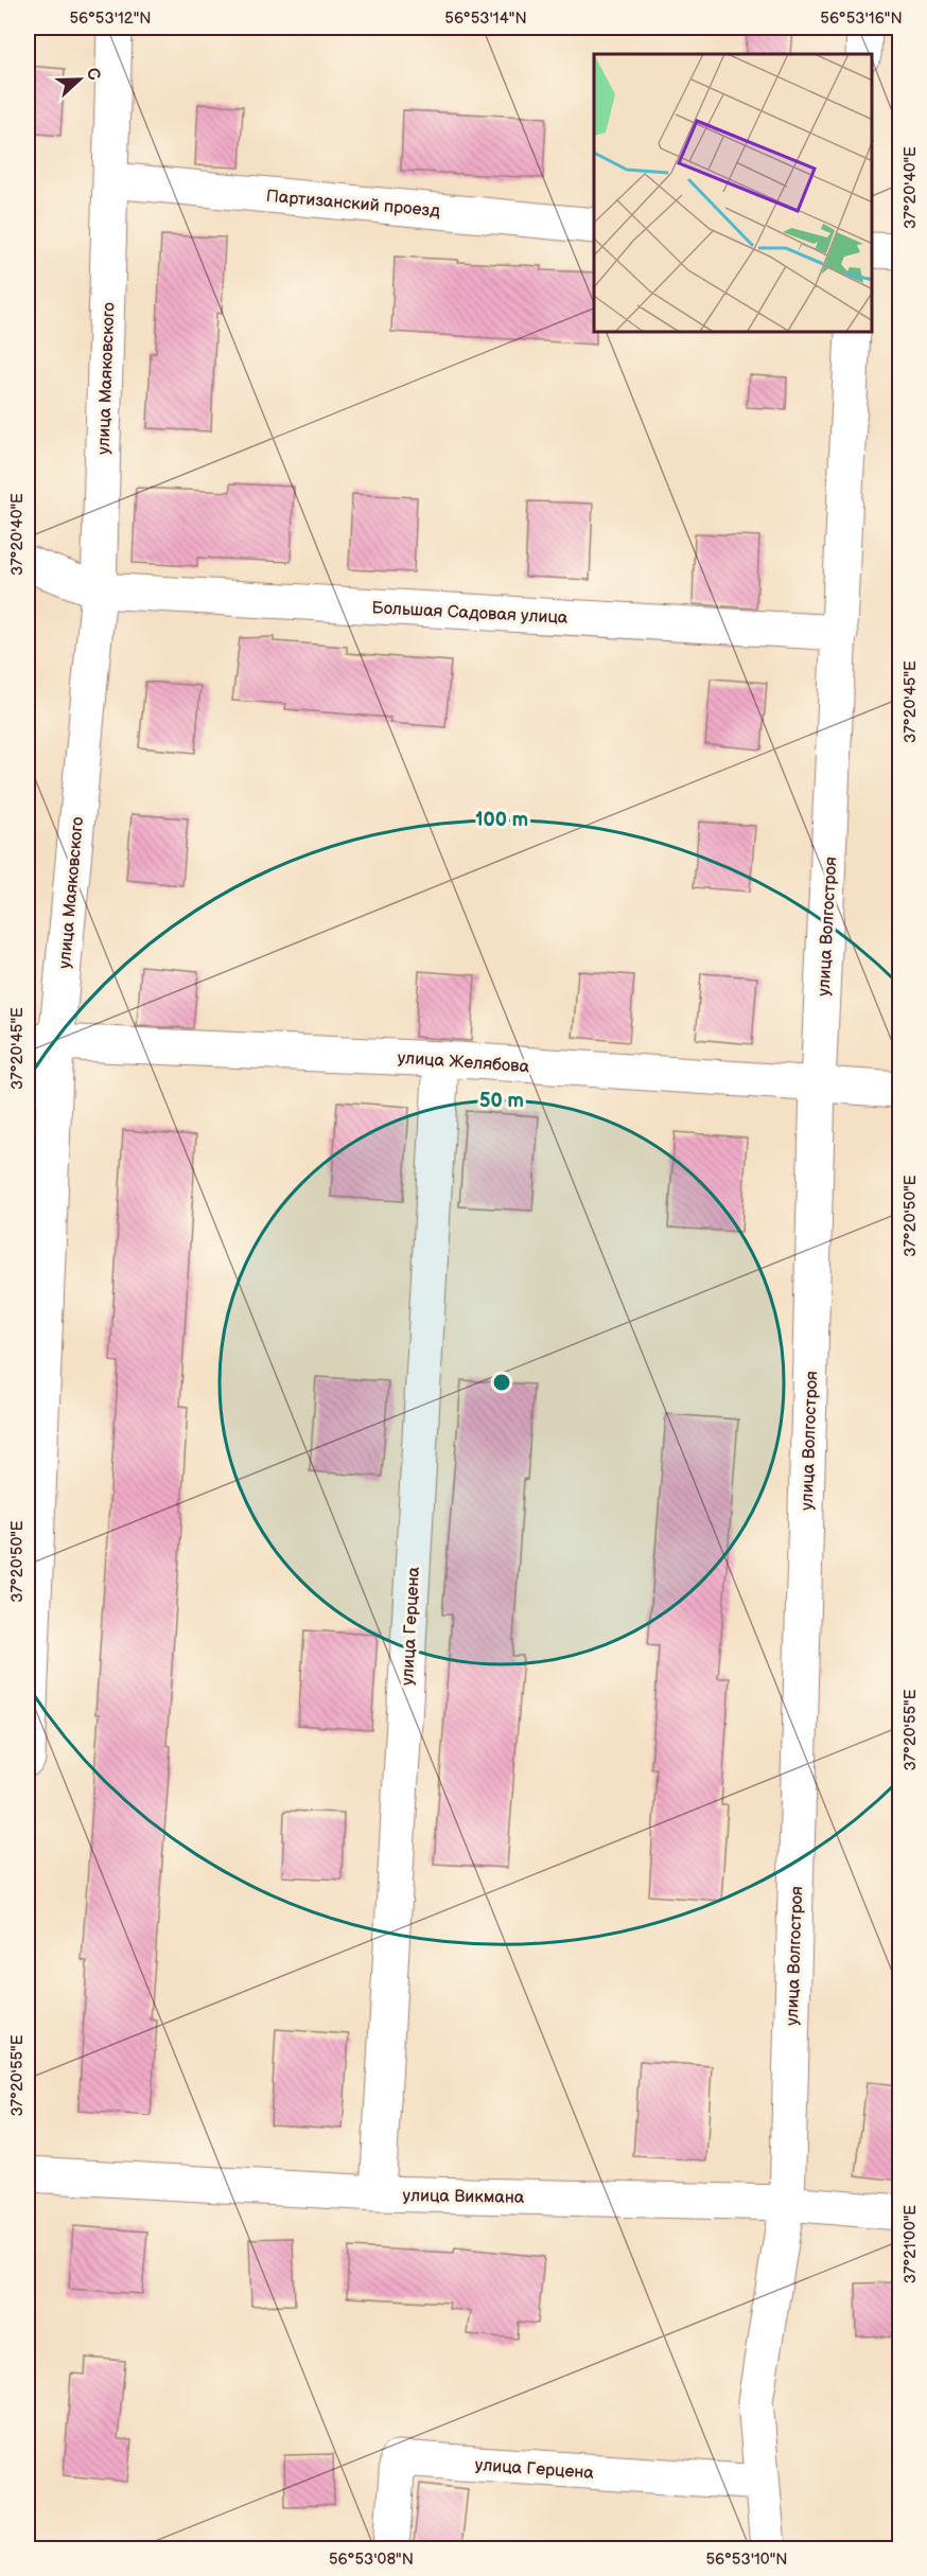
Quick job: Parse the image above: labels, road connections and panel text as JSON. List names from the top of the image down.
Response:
{
  "streets": {
    "street": [
      "Партизанский проезд",
      "улица Маяковского",
      "Большая Садовая улица",
      "улица Волгостроя",
      "улица Желябова",
      "улица Герцена",
      "улица Викмана"
    ]
  },
  "crossings": [
    ["Партизанский проезд", "улица Маяковского"],
    ["улица Маяковского", "Большая Садовая улица"],
    ["улица Маяковского", "улица Желябова"],
    ["Большая Садовая улица", "улица Волгостроя"],
    ["улица Волгостроя", "улица Желябова"],
    ["улица Волгостроя", "улица Герцена"],
    ["улица Волгостроя", "улица Викмана"],
    ["улица Желябова", "улица Герцена"],
    ["улица Герцена", "улица Викмана"]
  ],
  "north": "right",
  "coordinates": [
    "56°53'12\"N",
    "56°53'14\"N",
    "56°53'16\"N",
    "37°20'40\"E",
    "37°20'45\"E",
    "37°20'50\"E",
    "37°20'55\"E",
    "37°21'00\"E",
    "56°53'08\"N",
    "56°53'10\"N"
  ],
  "rings": ["100 m", "50 m"]
}
